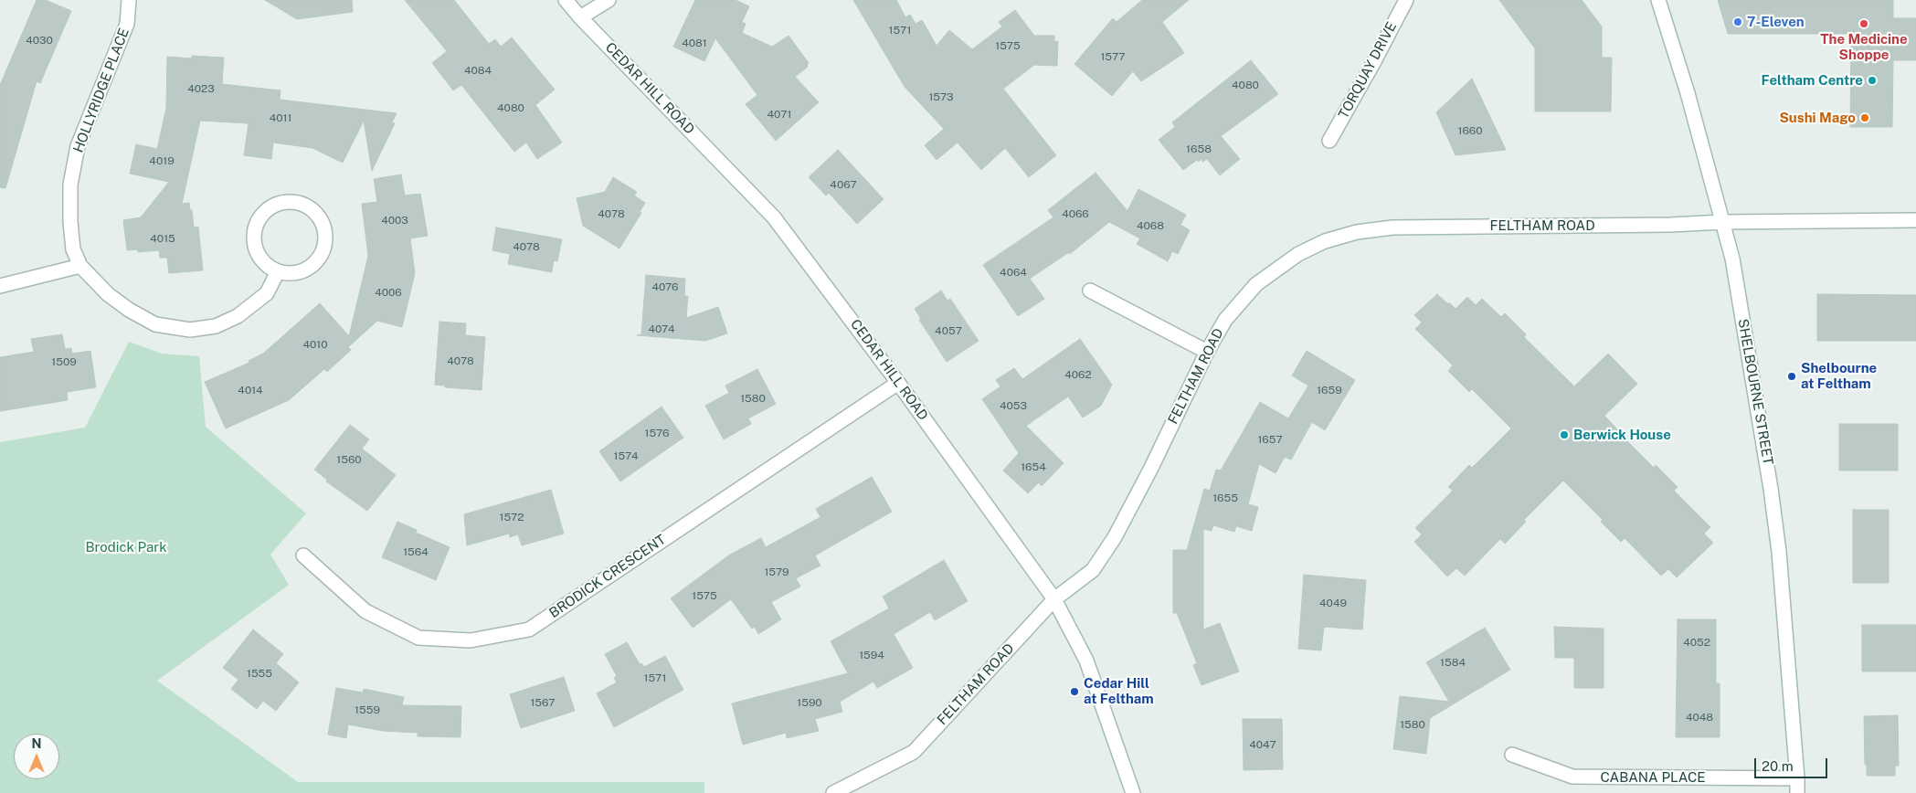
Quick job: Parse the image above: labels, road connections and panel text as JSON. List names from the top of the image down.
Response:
{
  "streets": {
    "street": [
      "TORQUAY DRIVE",
      "CEDAR HILL ROAD",
      "HOLLYRIDGE PLACE",
      "FELTHAM ROAD",
      "SHELBOURNE STREET",
      "BRODICK CRESCENT",
      "CABANA PLACE"
    ]
  },
  "crossings": [
    ["CEDAR HILL ROAD", "FELTHAM ROAD"],
    ["CEDAR HILL ROAD", "BRODICK CRESCENT"],
    ["FELTHAM ROAD", "SHELBOURNE STREET"],
    ["SHELBOURNE STREET", "CABANA PLACE"]
  ],
  "parks": ["Brodick Park"],
  "places": [
    "7-Eleven",
    "The Medicine Shoppe",
    "Feltham Centre",
    "Sushi Mago",
    "Shelbourne at Feltham",
    "Berwick House",
    "Cedar Hill at Feltham"
  ],
  "house_numbers": [
    "1571",
    "4030",
    "4081",
    "1575",
    "1577",
    "4084",
    "4080",
    "4023",
    "1573",
    "4080",
    "4071",
    "4011",
    "1660",
    "1658",
    "4019",
    "4067",
    "4078",
    "4066",
    "4003",
    "4068",
    "4015",
    "4078",
    "4064",
    "4076",
    "4006",
    "4074",
    "4057",
    "4010",
    "4078",
    "1509",
    "4062",
    "4014",
    "1659",
    "1580",
    "4053",
    "1576",
    "1657",
    "1574",
    "1560",
    "1654",
    "1655",
    "1572",
    "1564",
    "1579",
    "1575",
    "4049",
    "4052",
    "1594",
    "1584",
    "1555",
    "1571",
    "1567",
    "1590",
    "1559",
    "4048",
    "1580",
    "4047"
  ],
  "scale_bar": "20 m",
  "north": "top"
}
